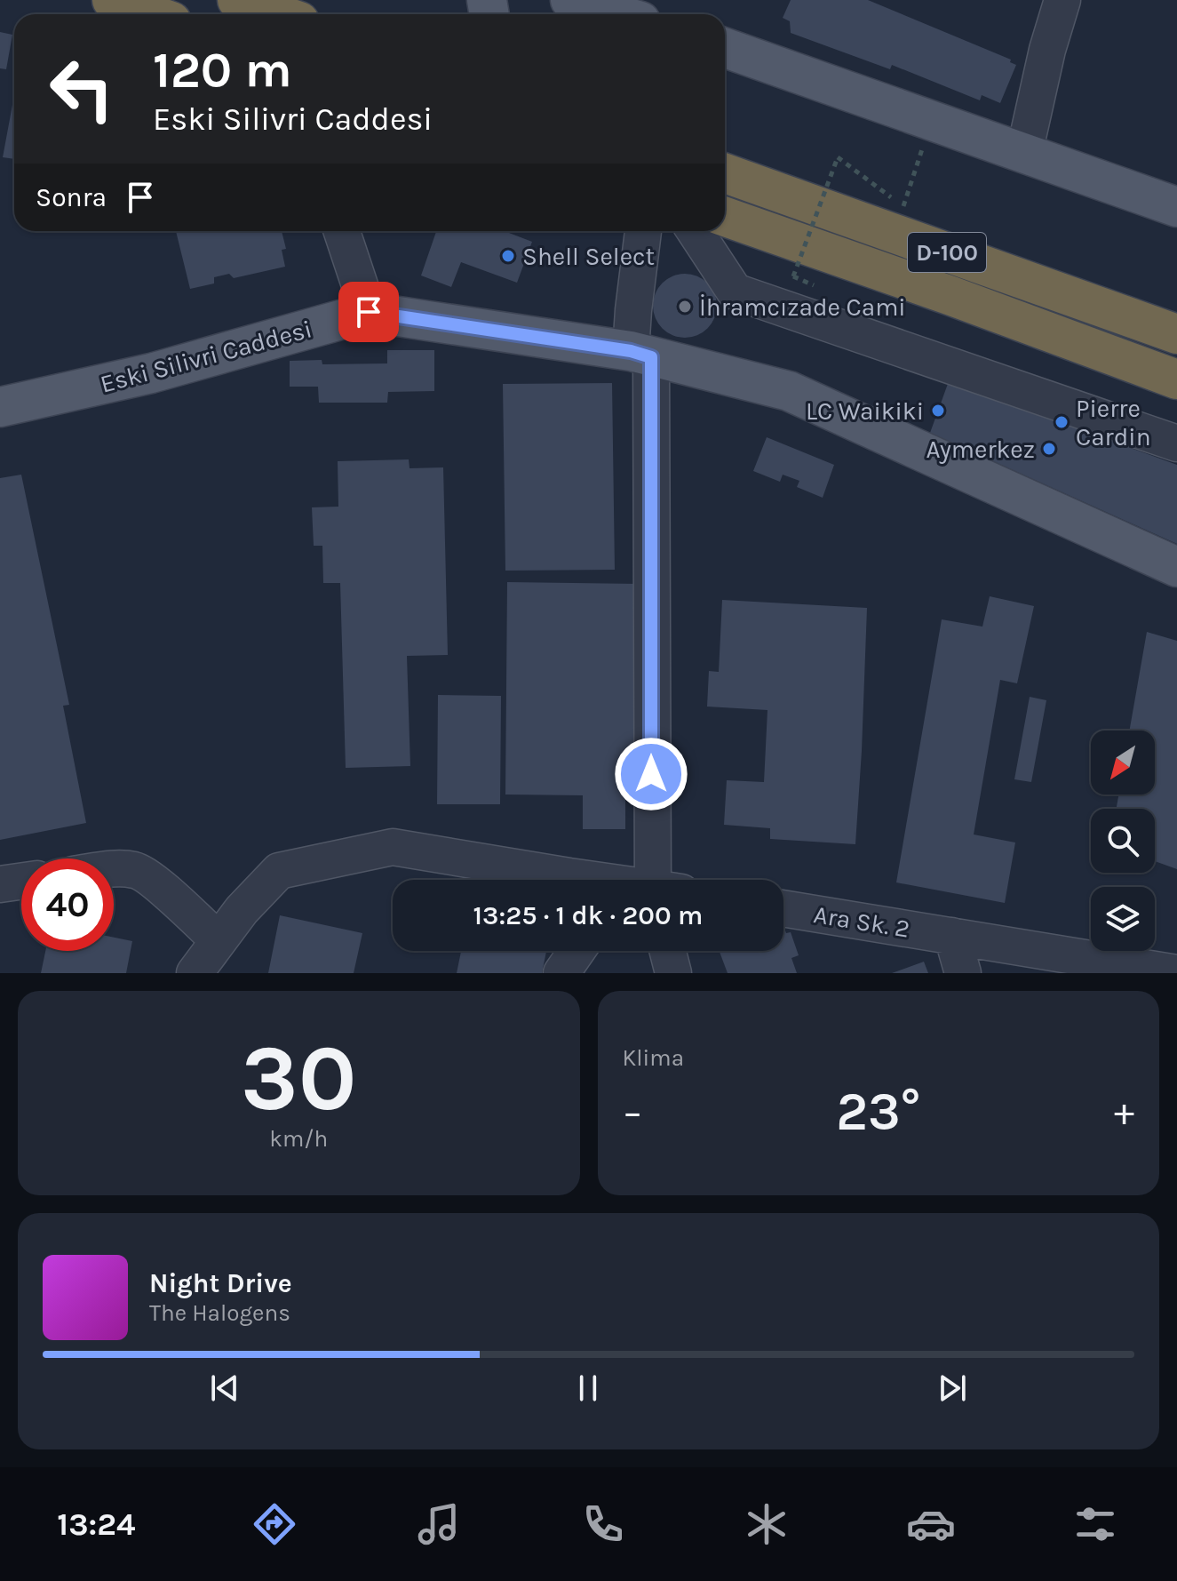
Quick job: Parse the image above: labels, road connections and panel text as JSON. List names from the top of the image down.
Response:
{
  "streets": {
    "highway": ["D-100"],
    "main road": ["Eski Silivri Caddesi"],
    "street": ["Ara Sk. 2"]
  },
  "places": [
    "Shell Select",
    "İhramcızade Cami",
    "LC Waikiki",
    "Pierre Cardin",
    "Aymerkez"
  ],
  "north": "bottom left",
  "page": {
    "turn": ["120 m", "Eski Silivri Caddesi"],
    "then": "Sonra",
    "limit": "40",
    "trip": "13:25 · 1 dk · 200 m",
    "tile": [
      ["30", "km/h"],
      "Klima"
    ],
    "heat": ["−", "23°", "+"],
    "song": ["Night Drive", "The Halogens"],
    "tabs": "13:24"
  }
}
